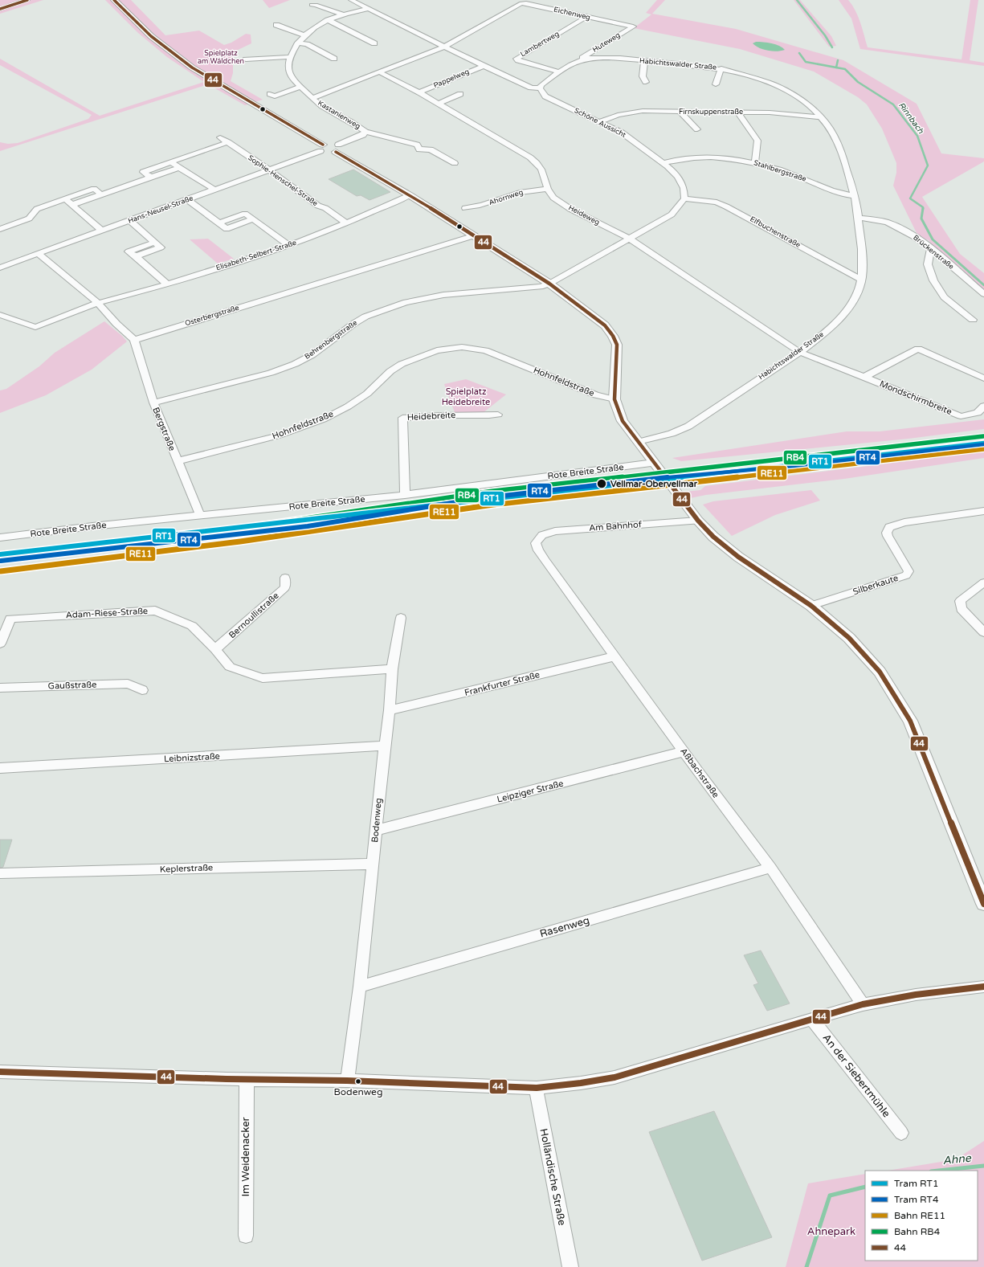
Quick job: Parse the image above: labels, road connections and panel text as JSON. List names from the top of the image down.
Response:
{
  "streets": {
    "street": [
      "Eichenweg",
      "Huteweg",
      "Lambertweg",
      "Habichtswalder Straße",
      "Pappelweg",
      "Firnskuppenstraße",
      "Kastanienweg",
      "Schöne Aussicht",
      "Stahlbergstraße",
      "Sophie-Henschel-Straße",
      "Ahornweg",
      "Hans-Neusel-Straße",
      "Heideweg",
      "Elfbuchenstraße",
      "Brückenstraße",
      "Elisabeth-Selbert-Straße",
      "Osterbergstraße",
      "Behrenbergstraße",
      "Hohnfeldstraße",
      "Mondschirmbreite",
      "Heidebreite",
      "Bergstraße",
      "Rote Breite Straße",
      "Am Bahnhof",
      "Silberkaute",
      "Adam-Riese-Straße",
      "Bernoullistraße",
      "Frankfurter Straße",
      "Gaußstraße",
      "Leibnizstraße",
      "Aßbachstraße",
      "Leipziger Straße",
      "Bodenweg",
      "Keplerstraße",
      "Rasenweg",
      "An der Siebertmühle",
      "Im Weidenacker",
      "Holländische Straße"
    ]
  },
  "crossings": [
    ["Eichenweg", "Huteweg"],
    ["Eichenweg", "Lambertweg"],
    ["Eichenweg", "Kastanienweg"],
    ["Eichenweg", "Schöne Aussicht"],
    ["Eichenweg", "Heideweg"],
    ["Huteweg", "Habichtswalder Straße"],
    ["Lambertweg", "Habichtswalder Straße"],
    ["Habichtswalder Straße", "Firnskuppenstraße"],
    ["Habichtswalder Straße", "Schöne Aussicht"],
    ["Habichtswalder Straße", "Stahlbergstraße"],
    ["Habichtswalder Straße", "Heideweg"],
    ["Habichtswalder Straße", "Elfbuchenstraße"],
    ["Habichtswalder Straße", "Brückenstraße"],
    ["Habichtswalder Straße", "Mondschirmbreite"],
    ["Pappelweg", "Schöne Aussicht"],
    ["Pappelweg", "Heideweg"],
    ["Firnskuppenstraße", "Schöne Aussicht"],
    ["Kastanienweg", "Schöne Aussicht"],
    ["Kastanienweg", "Heideweg"],
    ["Schöne Aussicht", "Stahlbergstraße"],
    ["Schöne Aussicht", "Elfbuchenstraße"],
    ["Sophie-Henschel-Straße", "Hans-Neusel-Straße"],
    ["Sophie-Henschel-Straße", "Elisabeth-Selbert-Straße"],
    ["Ahornweg", "Heideweg"],
    ["Heideweg", "Mondschirmbreite"],
    ["Osterbergstraße", "Bergstraße"],
    ["Behrenbergstraße", "Bergstraße"],
    ["Hohnfeldstraße", "Bergstraße"],
    ["Heidebreite", "Rote Breite Straße"],
    ["Bergstraße", "Rote Breite Straße"],
    ["Am Bahnhof", "Aßbachstraße"],
    ["Adam-Riese-Straße", "Bernoullistraße"],
    ["Adam-Riese-Straße", "Bodenweg"],
    ["Frankfurter Straße", "Aßbachstraße"],
    ["Frankfurter Straße", "Bodenweg"],
    ["Leibnizstraße", "Bodenweg"],
    ["Aßbachstraße", "Leipziger Straße"],
    ["Aßbachstraße", "Rasenweg"],
    ["Leipziger Straße", "Bodenweg"],
    ["Bodenweg", "Keplerstraße"],
    ["Bodenweg", "Rasenweg"]
  ],
  "water": ["Rinnbach", "Ahne"],
  "parks": ["Spielplatz am Wäldchen", "Spielplatz Heidebreite", "Ahnepark"],
  "places": ["Vellmar-Obervellmar", "Bodenweg"],
  "lines": [
    "transit line 44",
    "rail line RB4",
    "tram line RT1",
    "tram line RT4",
    "rail line RE11"
  ],
  "legend": [
    "Tram RT1",
    "Tram RT4",
    "Bahn RE11",
    "Bahn RB4",
    "44"
  ]
}
